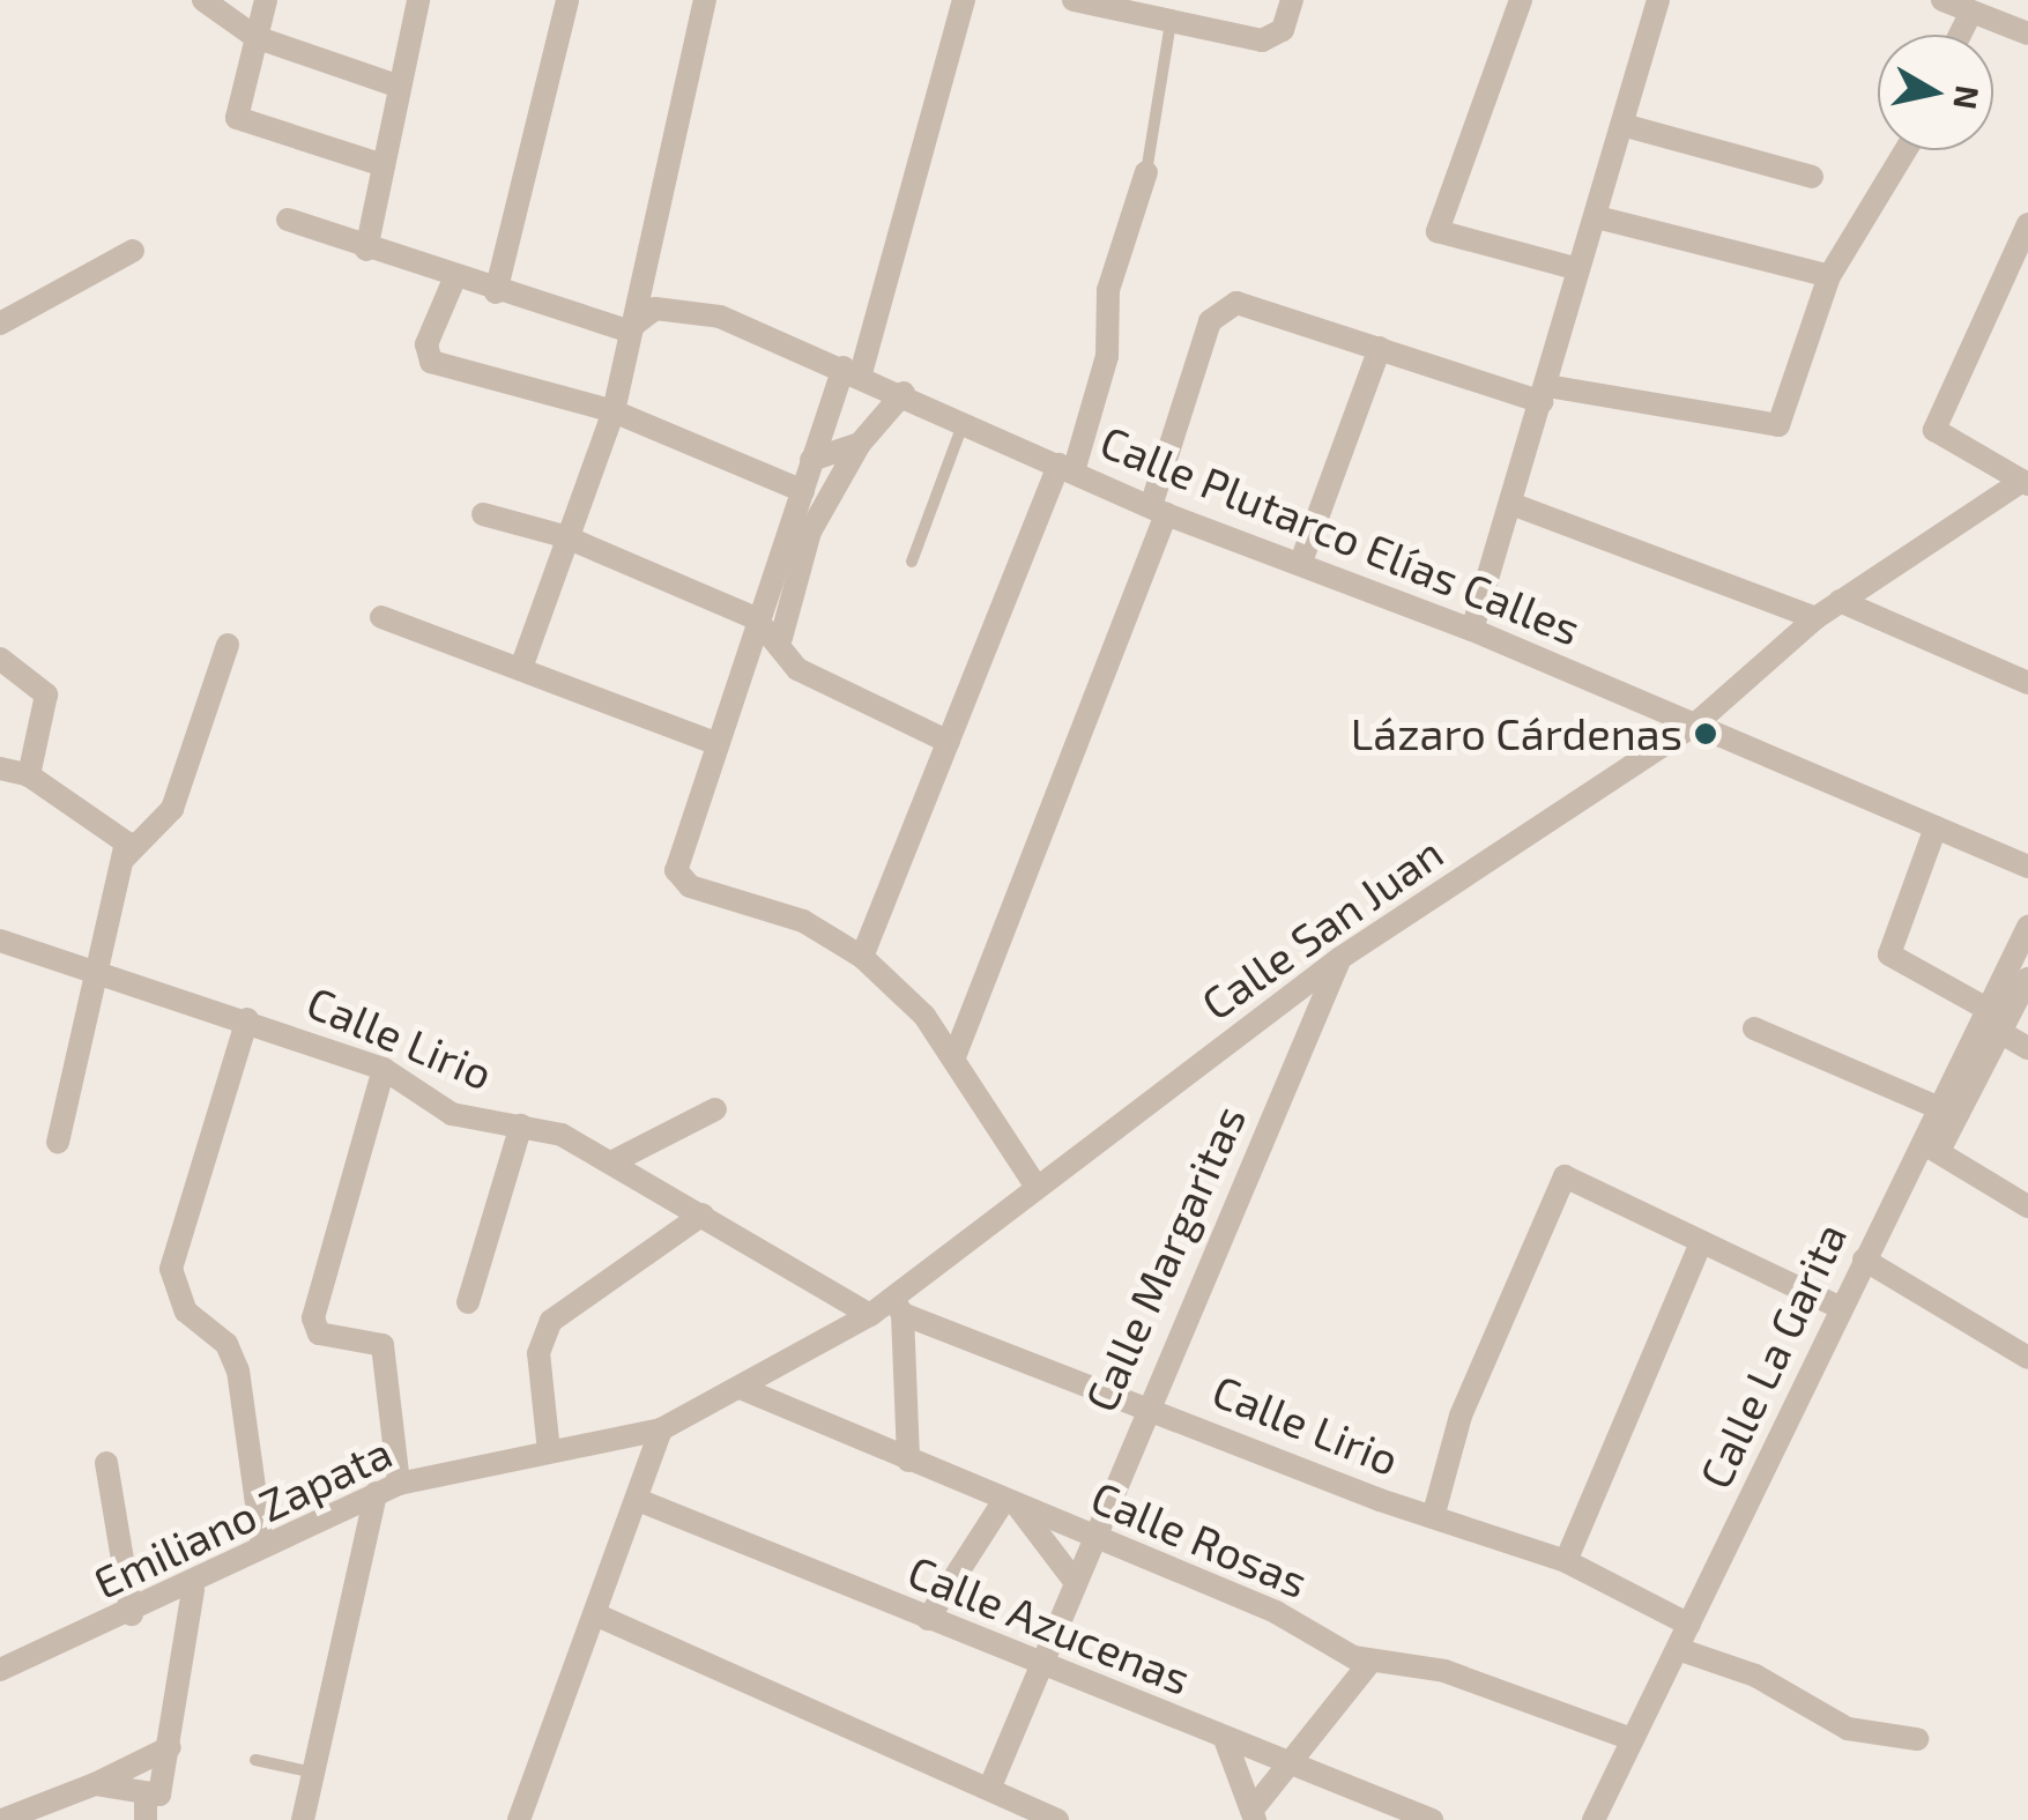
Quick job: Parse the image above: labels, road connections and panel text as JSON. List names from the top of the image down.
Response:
{
  "streets": {
    "street": [
      "Calle Plutarco Elías Calles",
      "Calle San Juan",
      "Calle Lirio",
      "Calle Margaritas",
      "Calle La Garita",
      "Emiliano Zapata",
      "Calle Rosas",
      "Calle Azucenas"
    ]
  },
  "crossings": [
    ["Calle Plutarco Elías Calles", "Calle San Juan"],
    ["Calle San Juan", "Calle Lirio"],
    ["Calle San Juan", "Calle Margaritas"],
    ["Calle San Juan", "Emiliano Zapata"],
    ["Calle San Juan", "Calle Rosas"],
    ["Calle Lirio", "Calle Margaritas"],
    ["Calle Lirio", "Calle La Garita"],
    ["Calle Margaritas", "Calle Rosas"],
    ["Calle Margaritas", "Calle Azucenas"],
    ["Calle La Garita", "Calle Rosas"]
  ],
  "places": ["Lázaro Cárdenas"],
  "north": "right"
}
